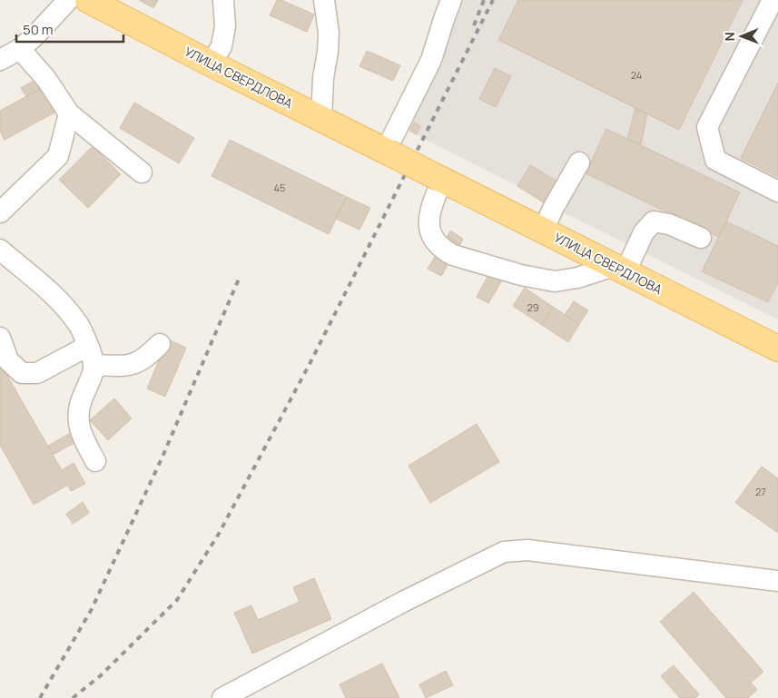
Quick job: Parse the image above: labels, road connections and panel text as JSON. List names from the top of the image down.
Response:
{
  "streets": {
    "main road": ["УЛИЦА СВЕРДЛОВА"]
  },
  "house_numbers": [
    "24",
    "45",
    "29",
    "27"
  ],
  "scale_bar": "50 m",
  "north": "left"
}
